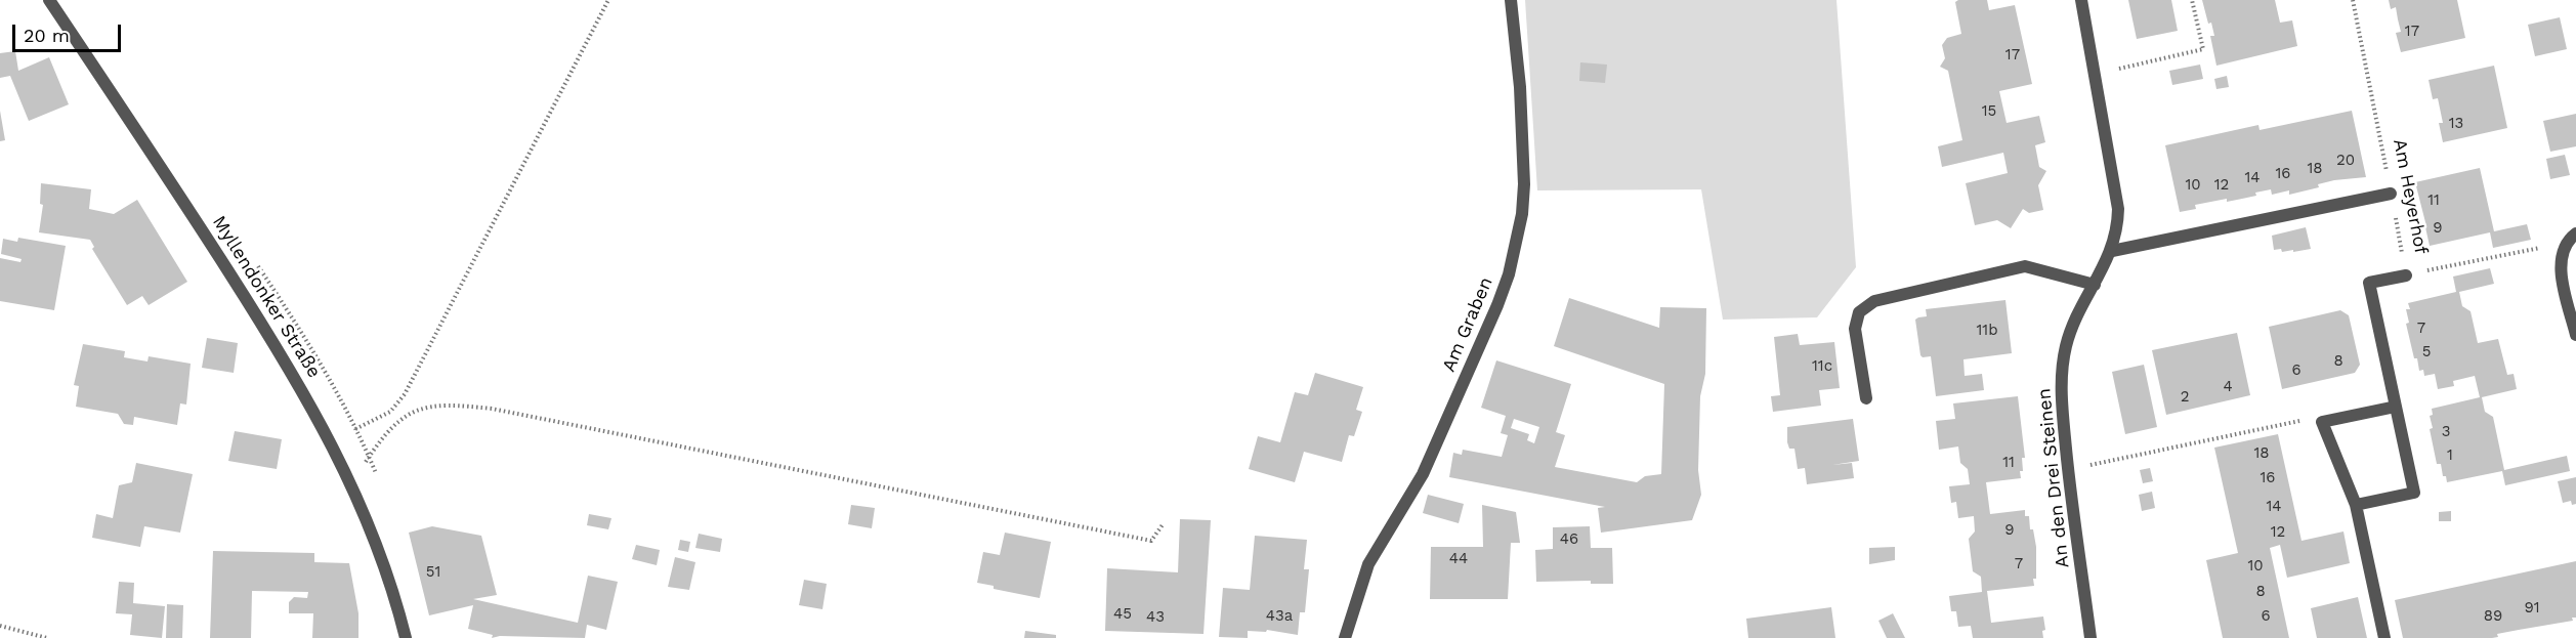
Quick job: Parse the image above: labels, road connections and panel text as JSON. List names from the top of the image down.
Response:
{
  "streets": {
    "street": [
      "Am Heyerhof",
      "Myllendonker Straße",
      "Am Graben",
      "An den Drei Steinen"
    ]
  },
  "house_numbers": [
    "17",
    "17",
    "15",
    "13",
    "20",
    "18",
    "16",
    "14",
    "10",
    "12",
    "11",
    "9",
    "7",
    "11b",
    "5",
    "8",
    "11c",
    "6",
    "4",
    "2",
    "3",
    "18",
    "1",
    "11",
    "16",
    "14",
    "9",
    "12",
    "46",
    "44",
    "7",
    "10",
    "51",
    "8",
    "91",
    "45",
    "43a",
    "6",
    "89",
    "43"
  ],
  "scale_bar": "20 m"
}
